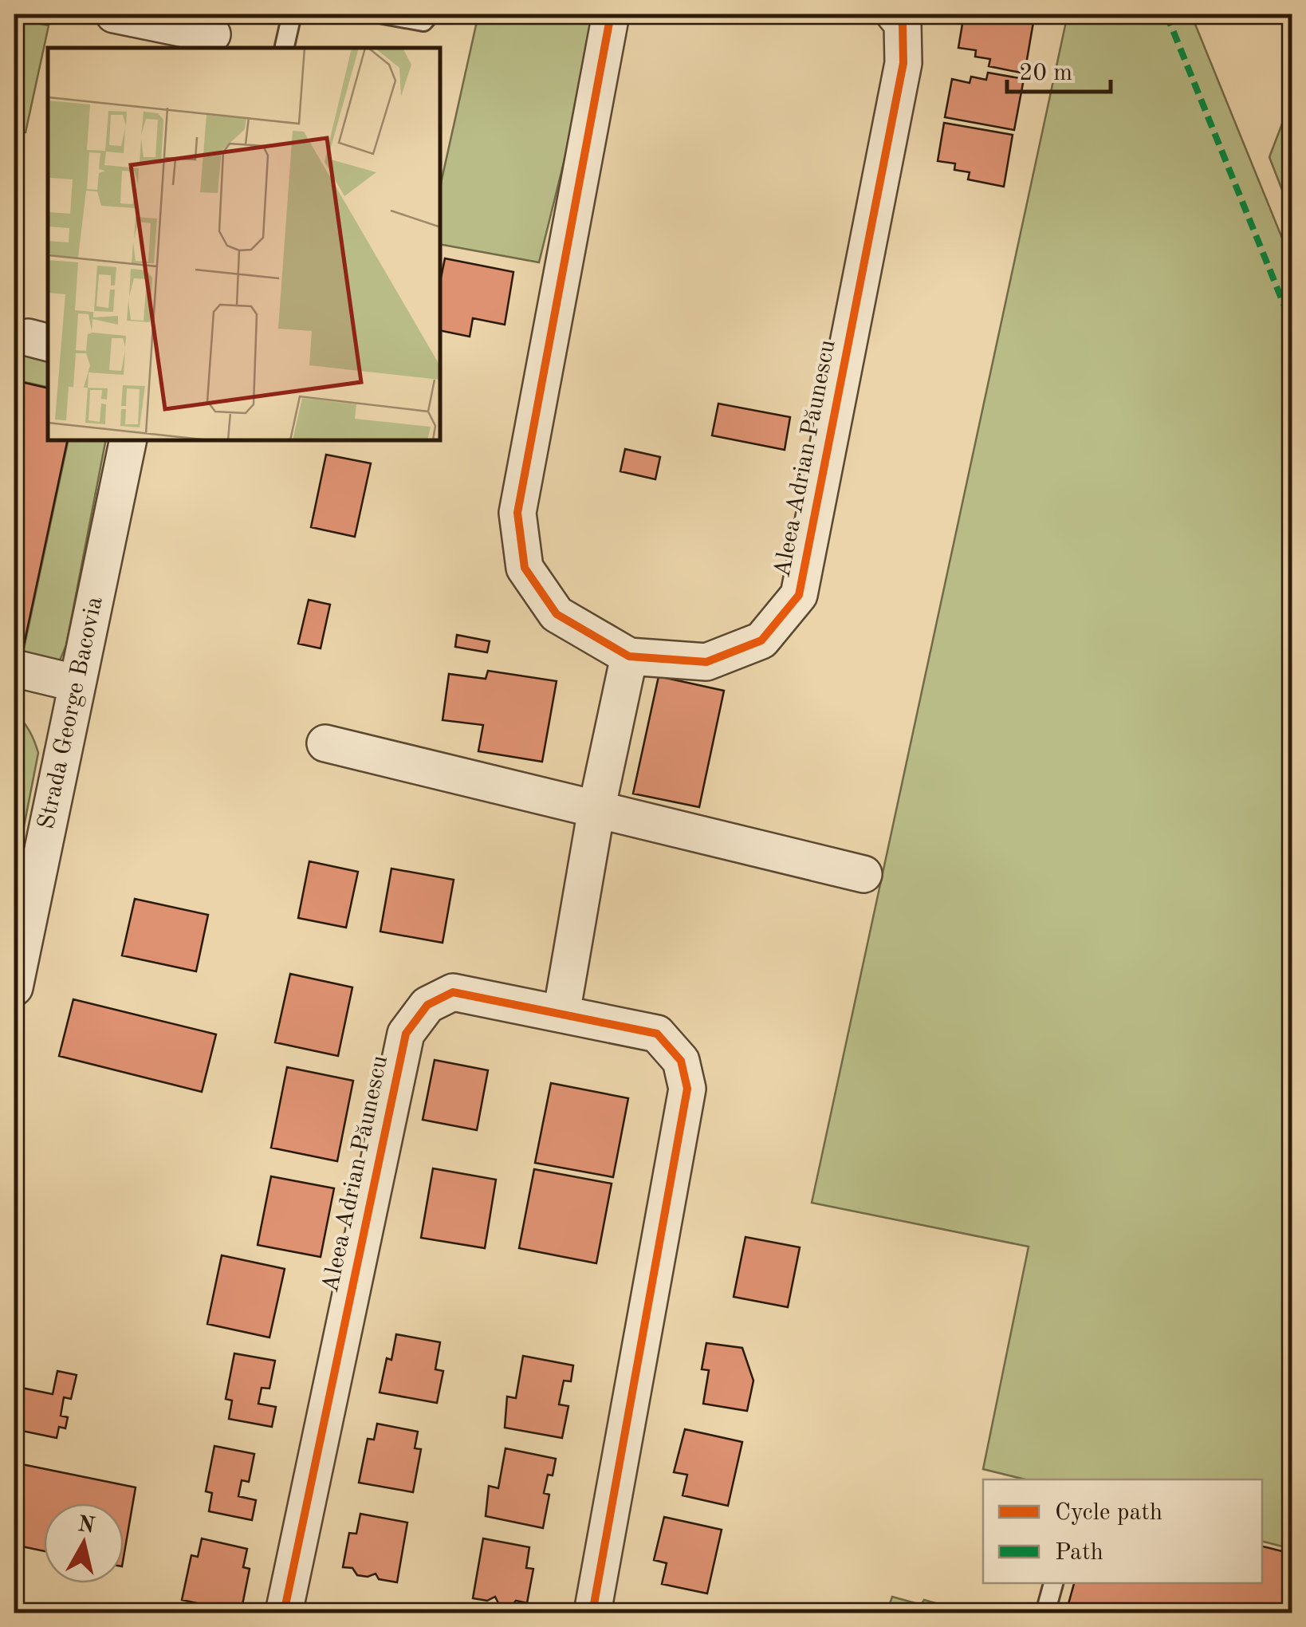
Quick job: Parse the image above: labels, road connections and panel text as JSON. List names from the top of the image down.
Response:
{
  "streets": {
    "street": ["Aleea Adrian Păunescu", "Strada George Bacovia"]
  },
  "legend": ["Cycle path", "Path"],
  "scale_bar": "20 m",
  "north": "top"
}
